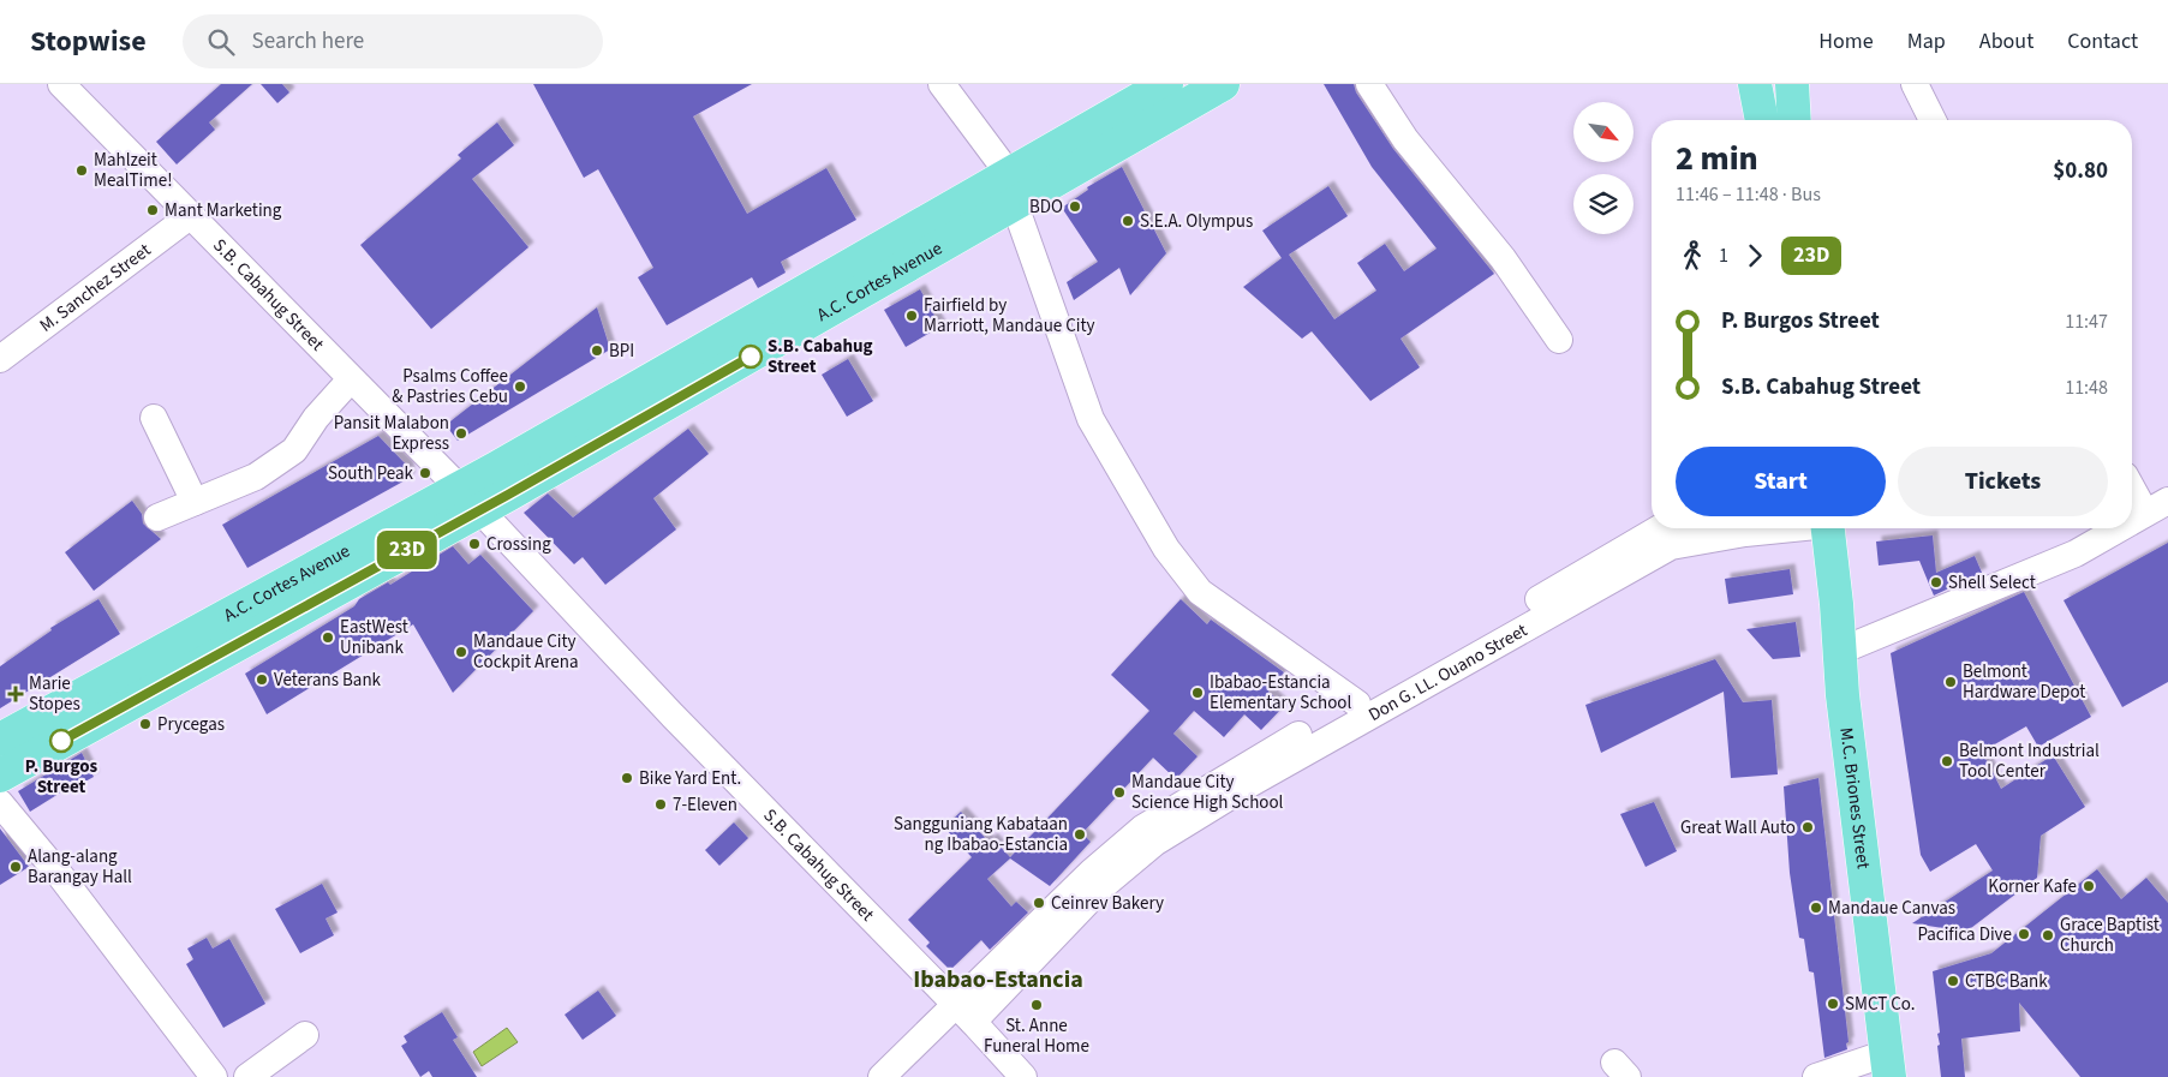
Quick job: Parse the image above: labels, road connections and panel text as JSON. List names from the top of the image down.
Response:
{
  "streets": {
    "main road": ["A.C. Cortes Avenue", "M.C. Briones Street"],
    "street": ["M. Sanchez Street", "S.B. Cabahug Street", "Don G. LL. Ouano Street"]
  },
  "crossings": [
    ["A.C. Cortes Avenue", "S.B. Cabahug Street"],
    ["M. Sanchez Street", "S.B. Cabahug Street"],
    ["S.B. Cabahug Street", "Don G. LL. Ouano Street"]
  ],
  "districts": ["Ibabao-Estancia"],
  "places": {
    "other": [
      "Mahlzeit MealTime!",
      "BDO",
      "Mant Marketing",
      "S.E.A. Olympus",
      "Fairfield by Marriott, Mandaue City",
      "BPI",
      "S.B. Cabahug Street",
      "Psalms Coffee & Pastries Cebu",
      "Pansit Malabon Express",
      "South Peak",
      "Crossing",
      "Shell Select",
      "EastWest Unibank",
      "Mandaue City Cockpit Arena",
      "Veterans Bank",
      "Belmont Hardware Depot",
      "Ibabao-Estancia Elementary School",
      "Prycegas",
      "P. Burgos Street",
      "Belmont Industrial Tool Center",
      "Bike Yard Ent.",
      "Mandaue City Science High School",
      "7-Eleven",
      "Great Wall Auto",
      "Sangguniang Kabataan ng Ibabao-Estancia",
      "Alang-alang Barangay Hall",
      "Korner Kafe",
      "Ceinrev Bakery",
      "Mandaue Canvas",
      "Pacifica Dive",
      "Grace Baptist Church",
      "CTBC Bank",
      "SMCT Co.",
      "St. Anne Funeral Home"
    ],
    "health": ["Marie Stopes"]
  },
  "lines": ["bus line 23D"],
  "north": "bottom right",
  "page": {
    "header": "Stopwise",
    "search": "Search here",
    "nav": [
      "Home",
      "Map",
      "About",
      "Contact"
    ],
    "on_map": "23D",
    "heading": ["2 min", "11:46 – 11:48 · Bus", "$0.80"],
    "legs": ["1", "23D"],
    "list": [
      {
        "name": "P. Burgos Street",
        "value": "11:47"
      },
      {
        "name": "S.B. Cabahug Street",
        "value": "11:48"
      }
    ],
    "buttons": ["Start", "Tickets"]
  }
}
